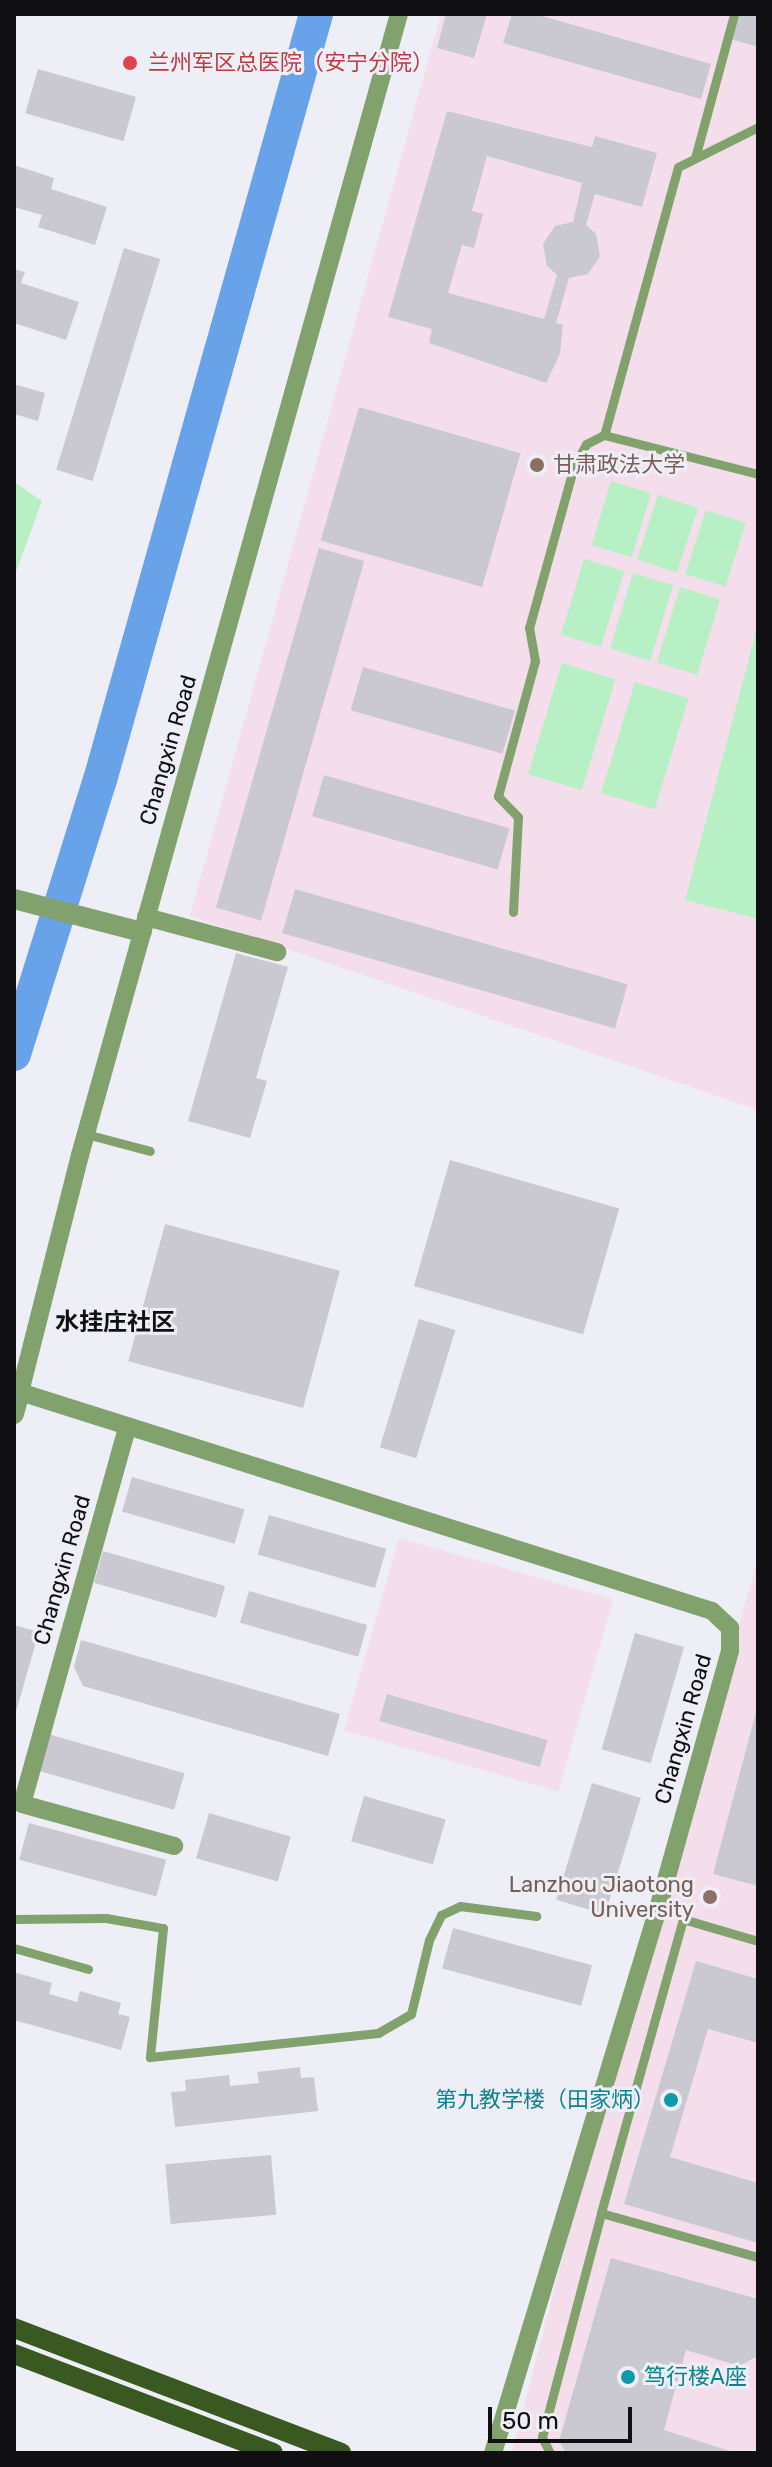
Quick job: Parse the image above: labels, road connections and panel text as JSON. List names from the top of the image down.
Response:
{
  "streets": {
    "street": ["Changxin Road"]
  },
  "districts": ["水挂庄社区"],
  "places": [
    "兰州军区总医院（安宁分院）",
    "甘肃政法大学",
    "Lanzhou Jiaotong University",
    "第九教学楼（田家炳）",
    "笃行楼A座"
  ],
  "scale_bar": "50 m"
}
